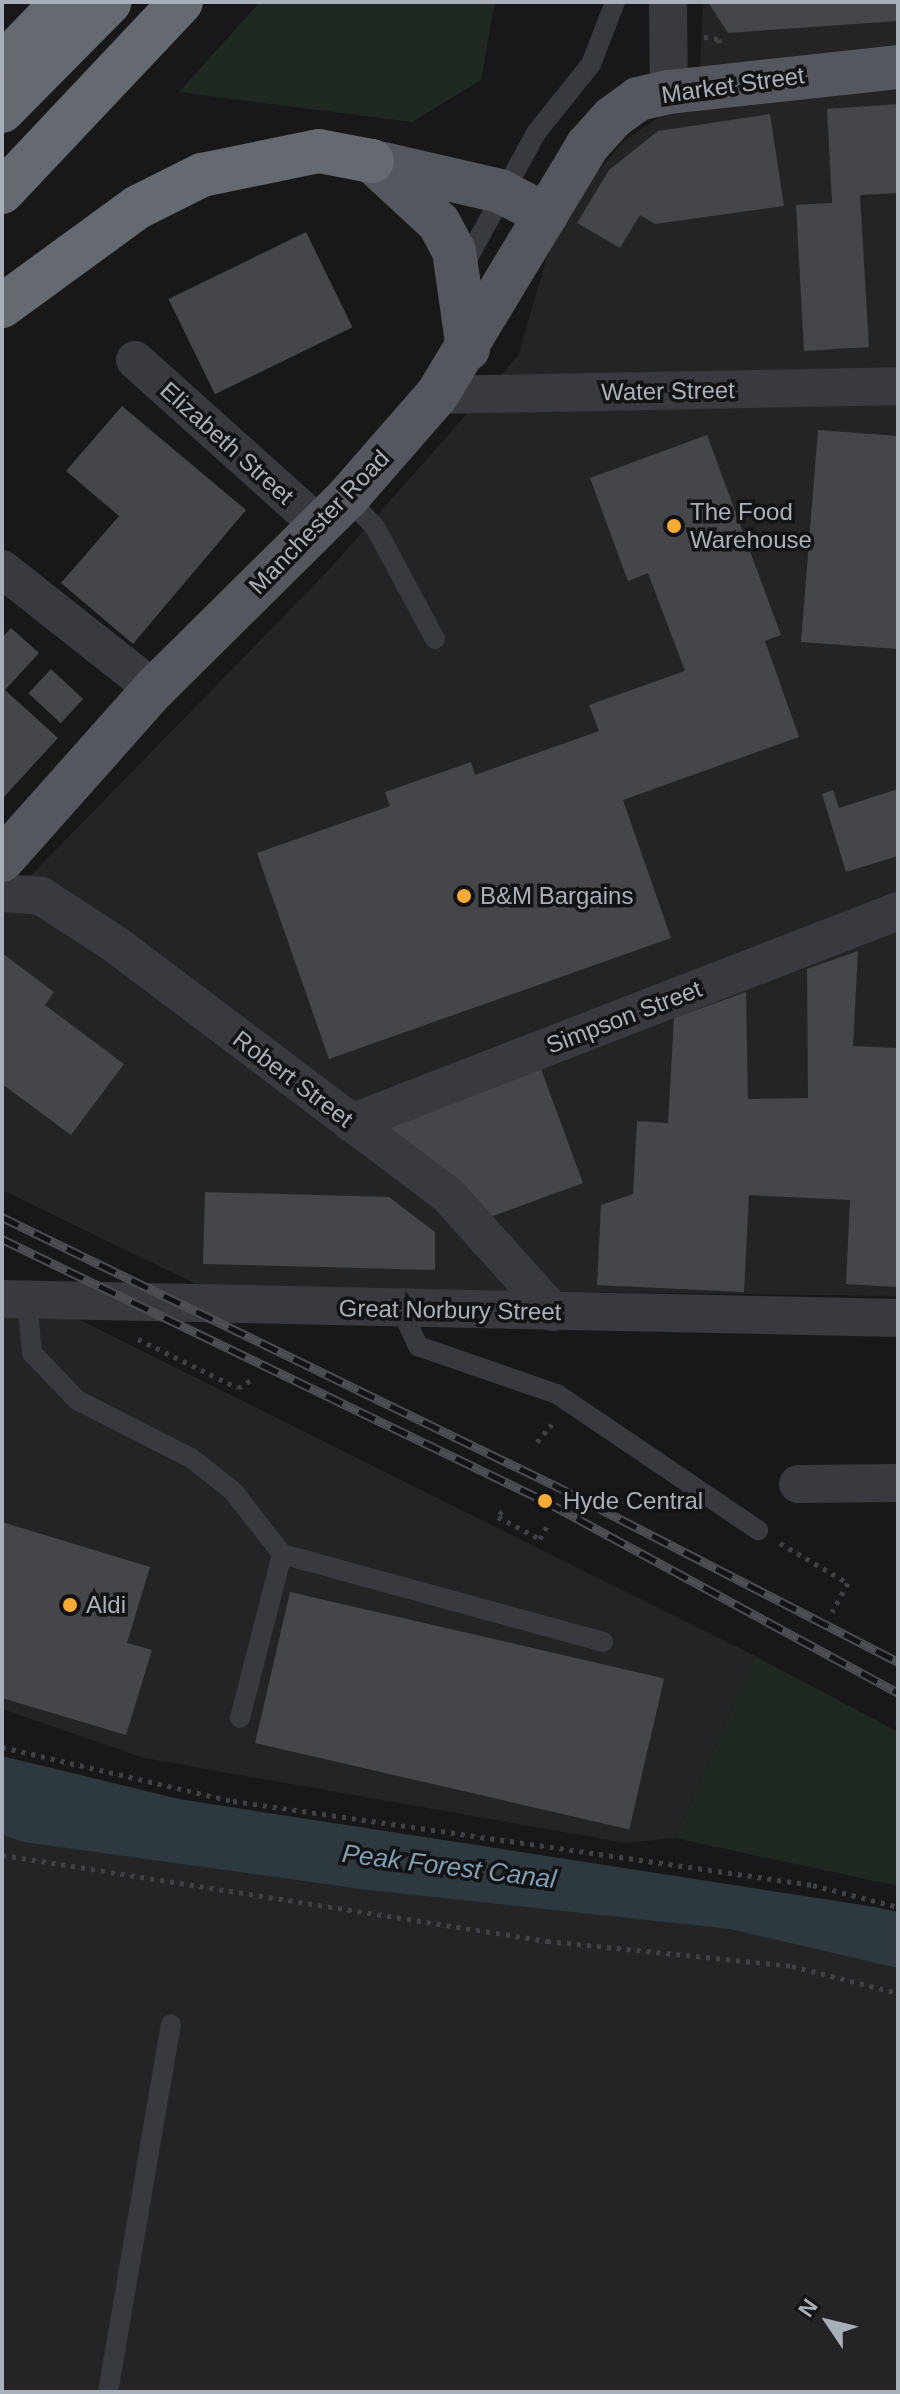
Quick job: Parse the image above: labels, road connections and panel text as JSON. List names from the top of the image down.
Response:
{
  "streets": {
    "main road": ["Market Street", "Manchester Road"],
    "street": [
      "Water Street",
      "Elizabeth Street",
      "Simpson Street",
      "Robert Street",
      "Great Norbury Street"
    ]
  },
  "crossings": [
    ["Market Street", "Manchester Road"],
    ["Water Street", "Manchester Road"],
    ["Elizabeth Street", "Manchester Road"],
    ["Simpson Street", "Robert Street"],
    ["Robert Street", "Great Norbury Street"]
  ],
  "water": ["Peak Forest Canal"],
  "places": [
    "The Food Warehouse",
    "B&M Bargains",
    "Hyde Central",
    "Aldi"
  ],
  "north": "top left"
}
